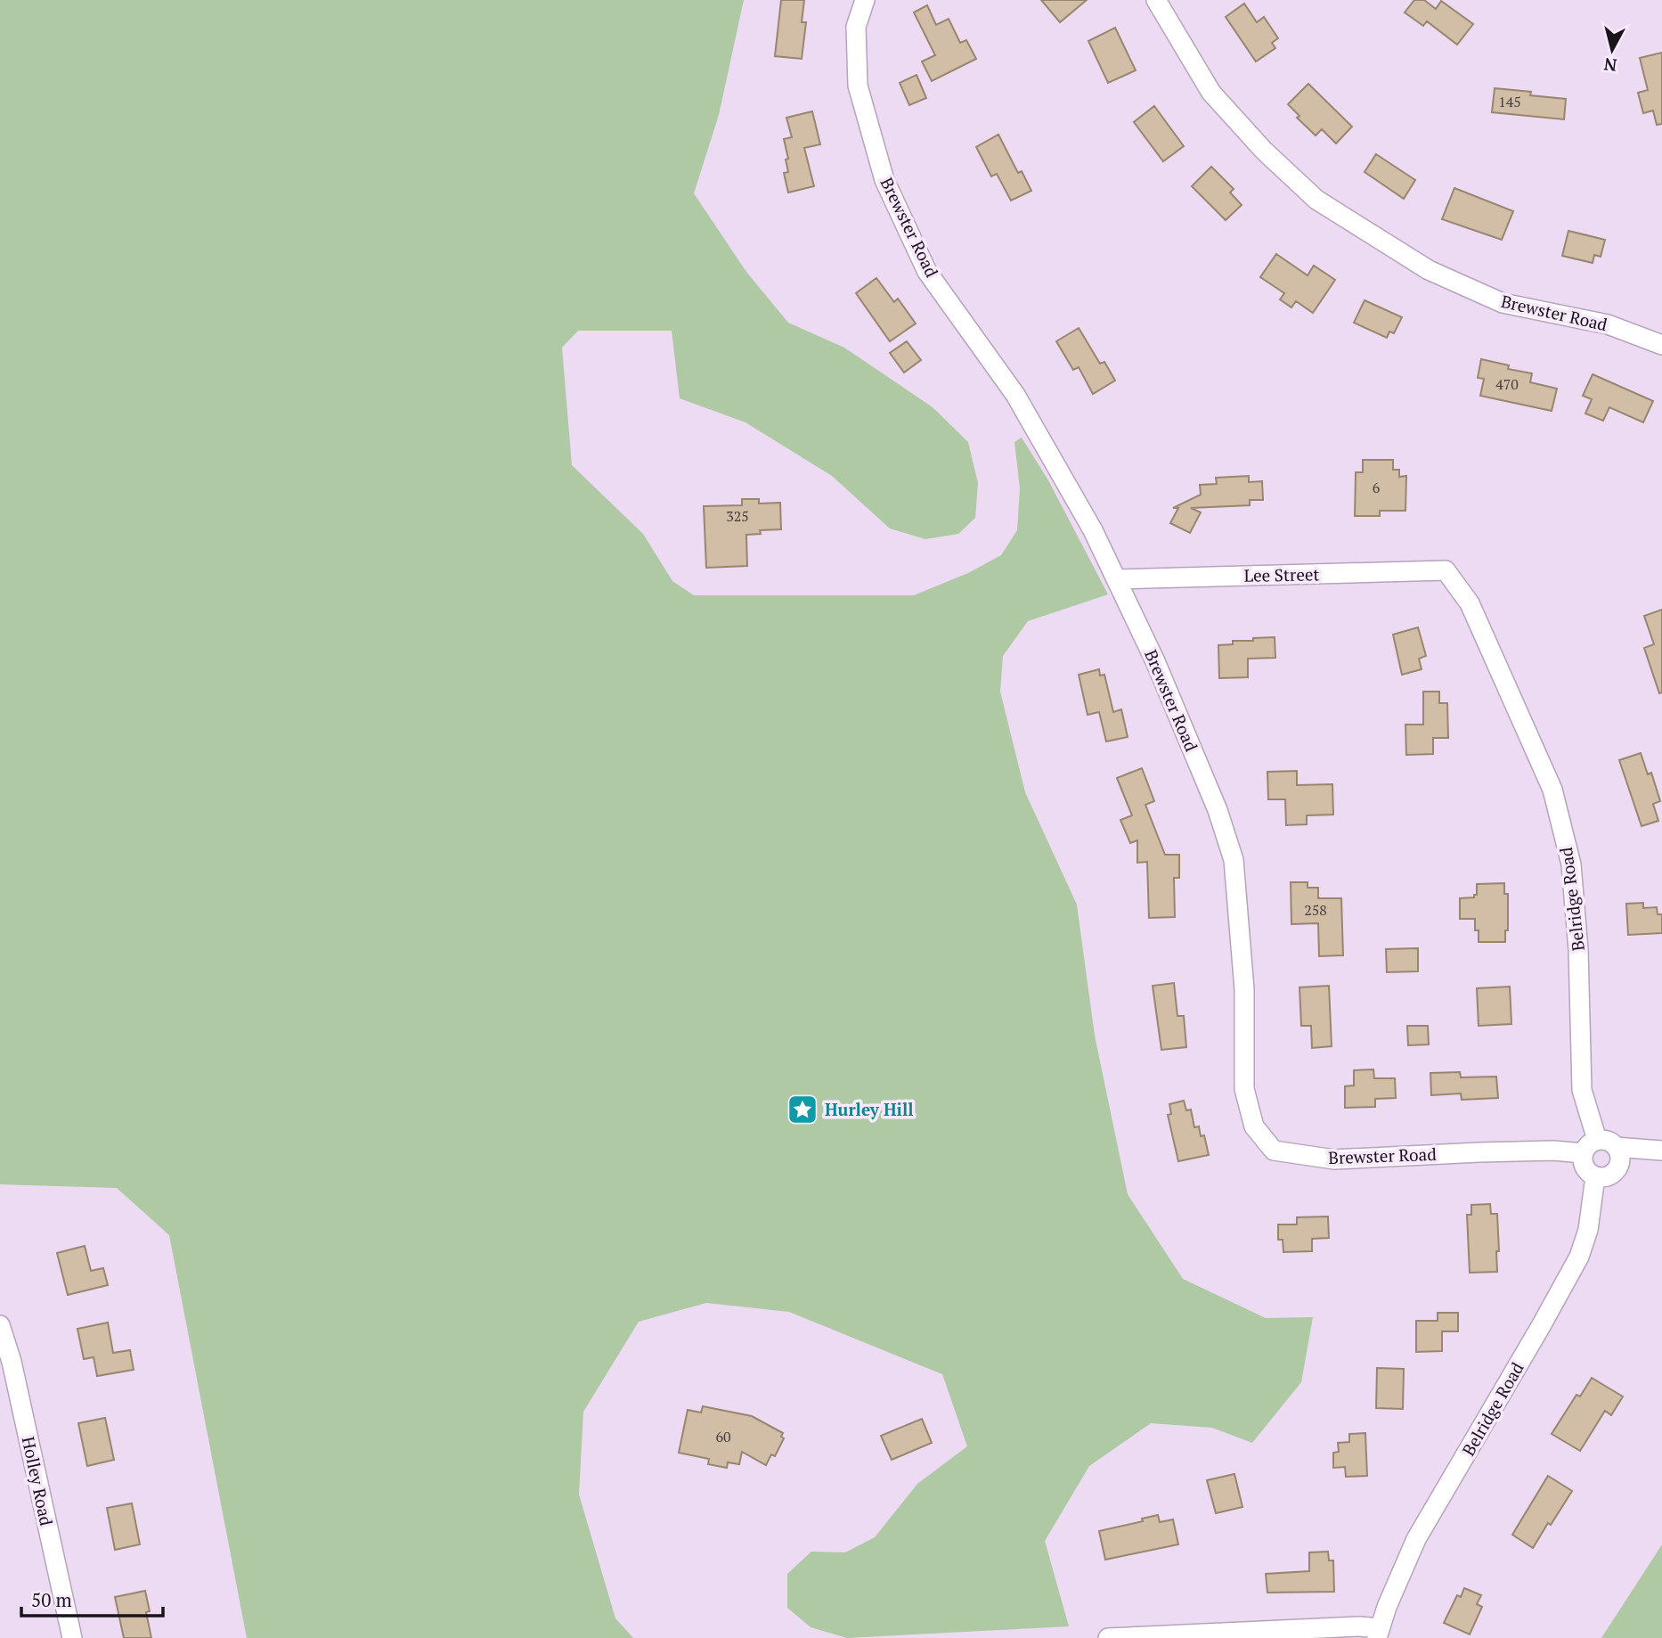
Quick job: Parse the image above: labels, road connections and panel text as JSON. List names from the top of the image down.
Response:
{
  "streets": {
    "street": [
      "Brewster Road",
      "Lee Street",
      "Belridge Road",
      "Holley Road"
    ]
  },
  "crossings": [
    ["Brewster Road", "Lee Street"],
    ["Brewster Road", "Belridge Road"],
    ["Lee Street", "Belridge Road"]
  ],
  "places": {
    "place": ["Hurley Hill"]
  },
  "house_numbers": [
    "145",
    "470",
    "6",
    "325",
    "258",
    "60"
  ],
  "scale_bar": "50 m",
  "north": "bottom"
}
